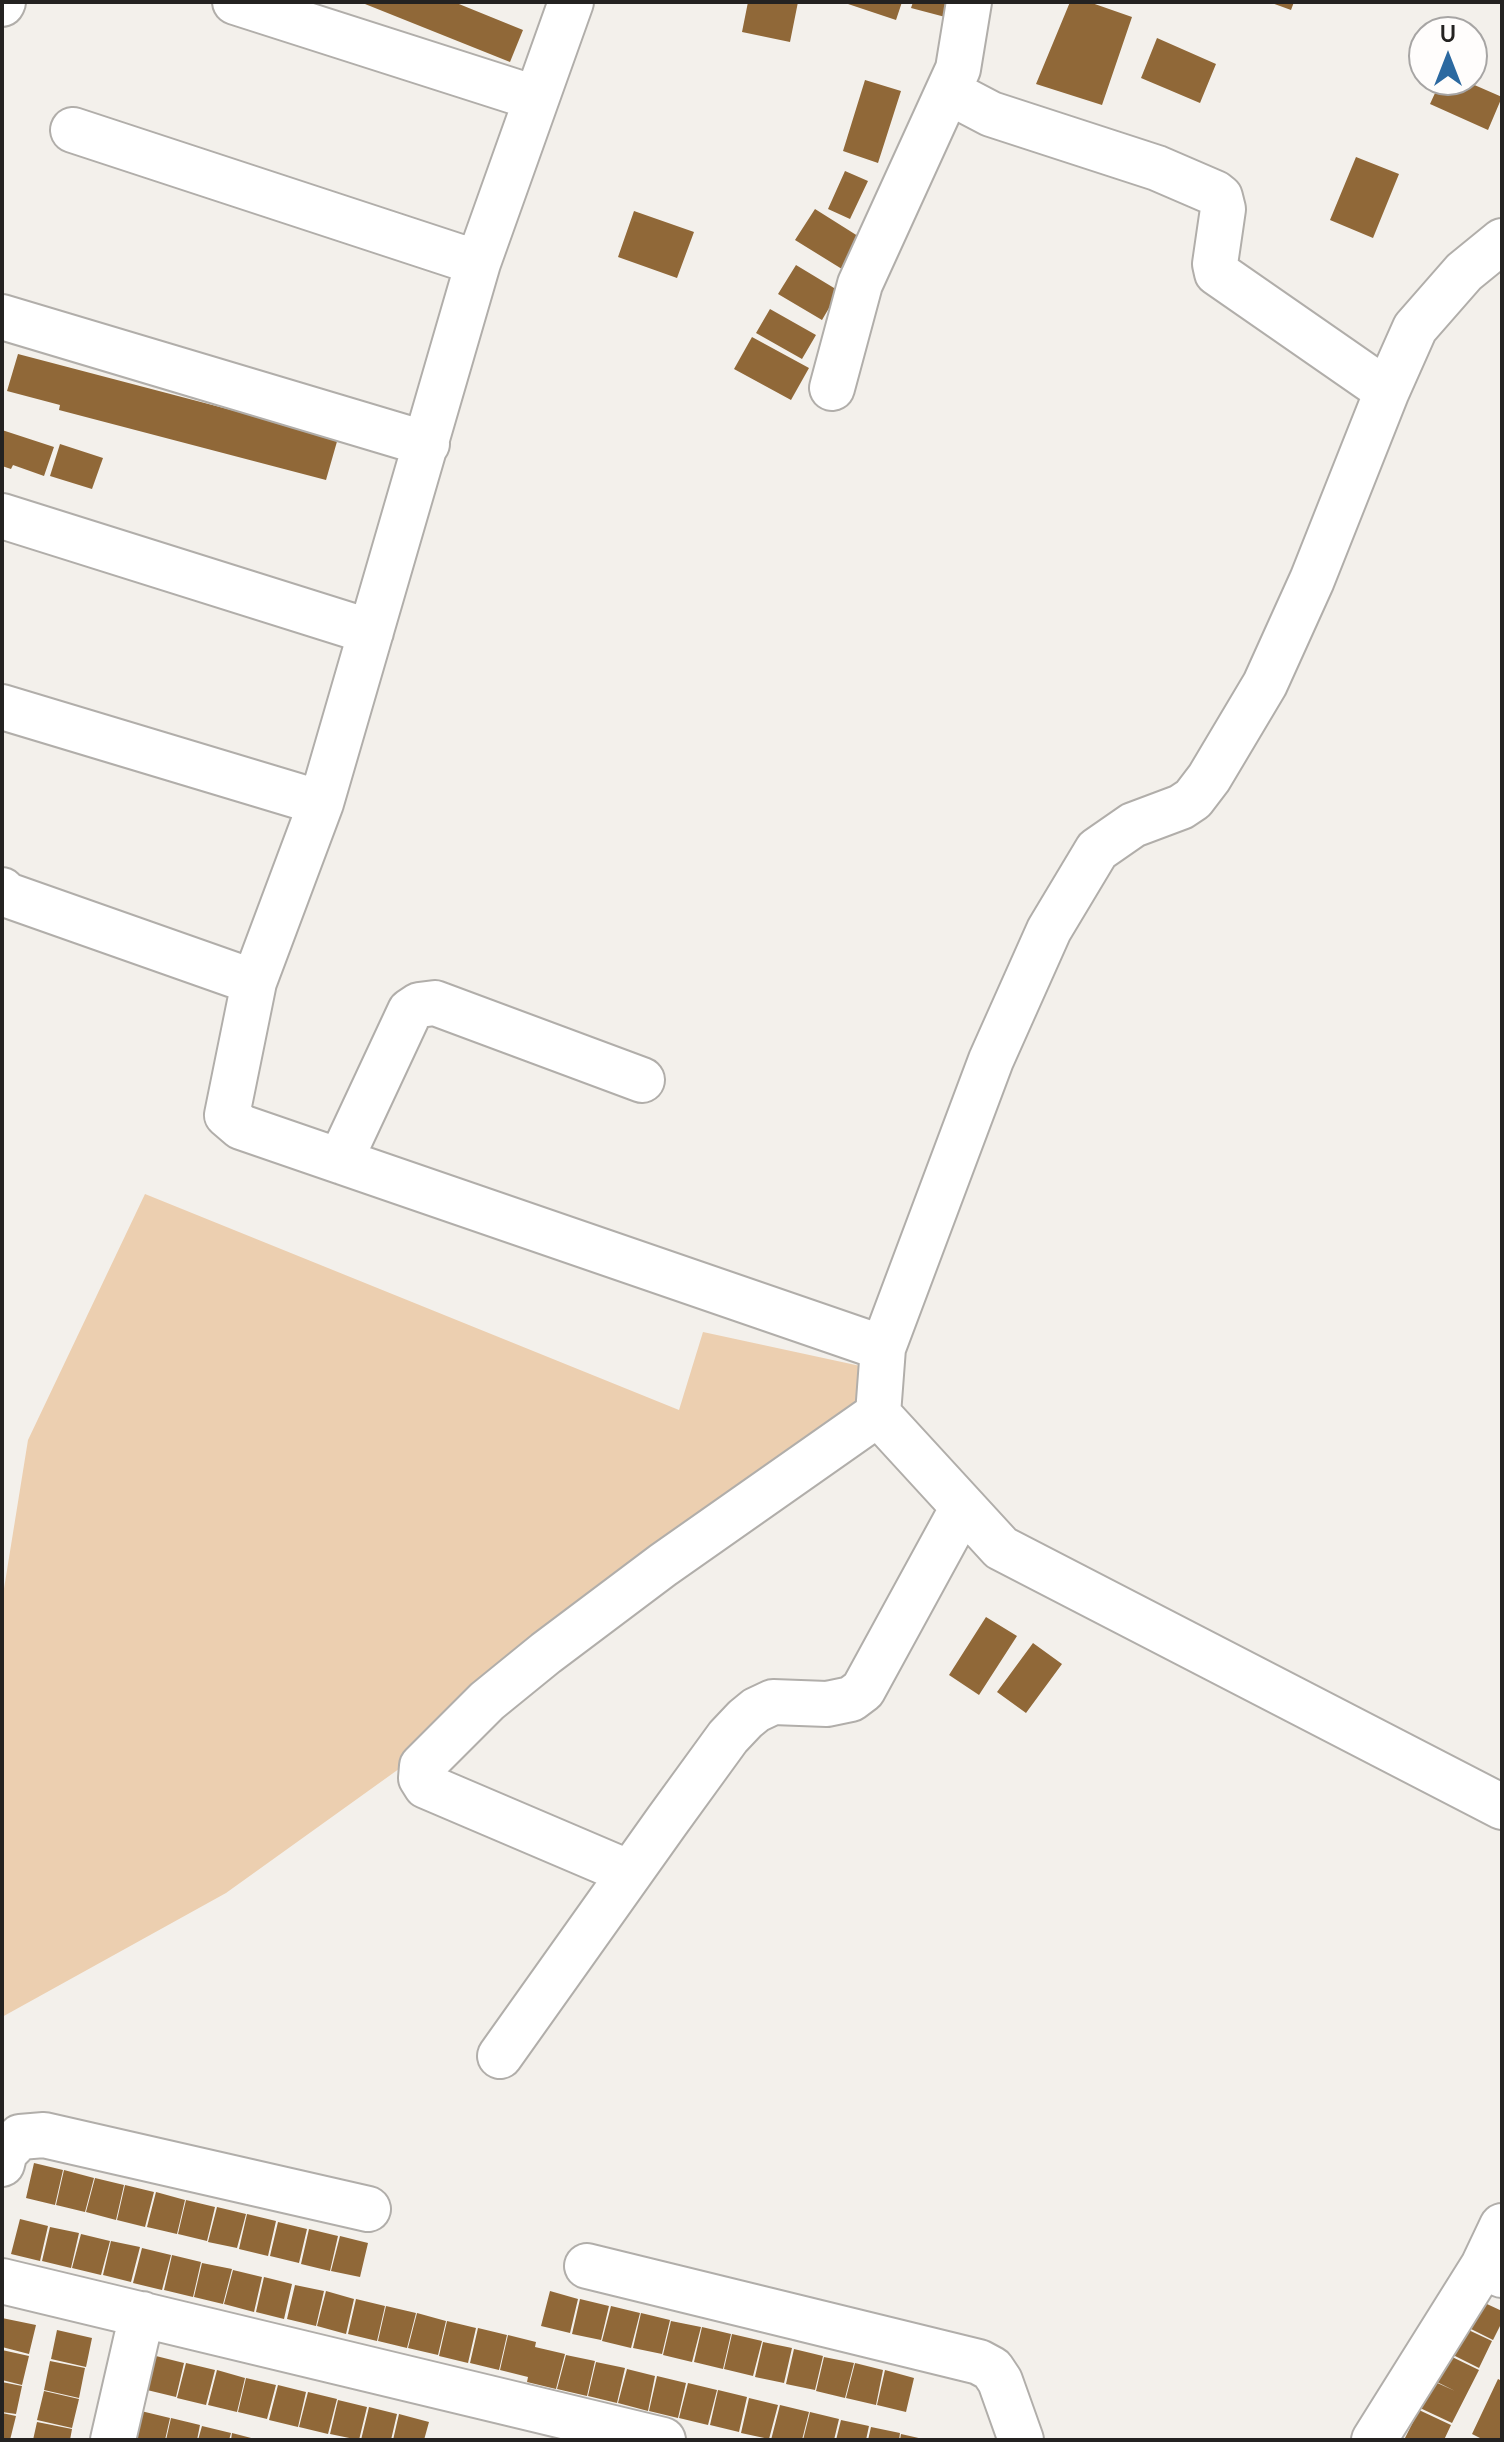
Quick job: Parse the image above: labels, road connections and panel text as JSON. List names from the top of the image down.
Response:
{
  "north": "top"
}
